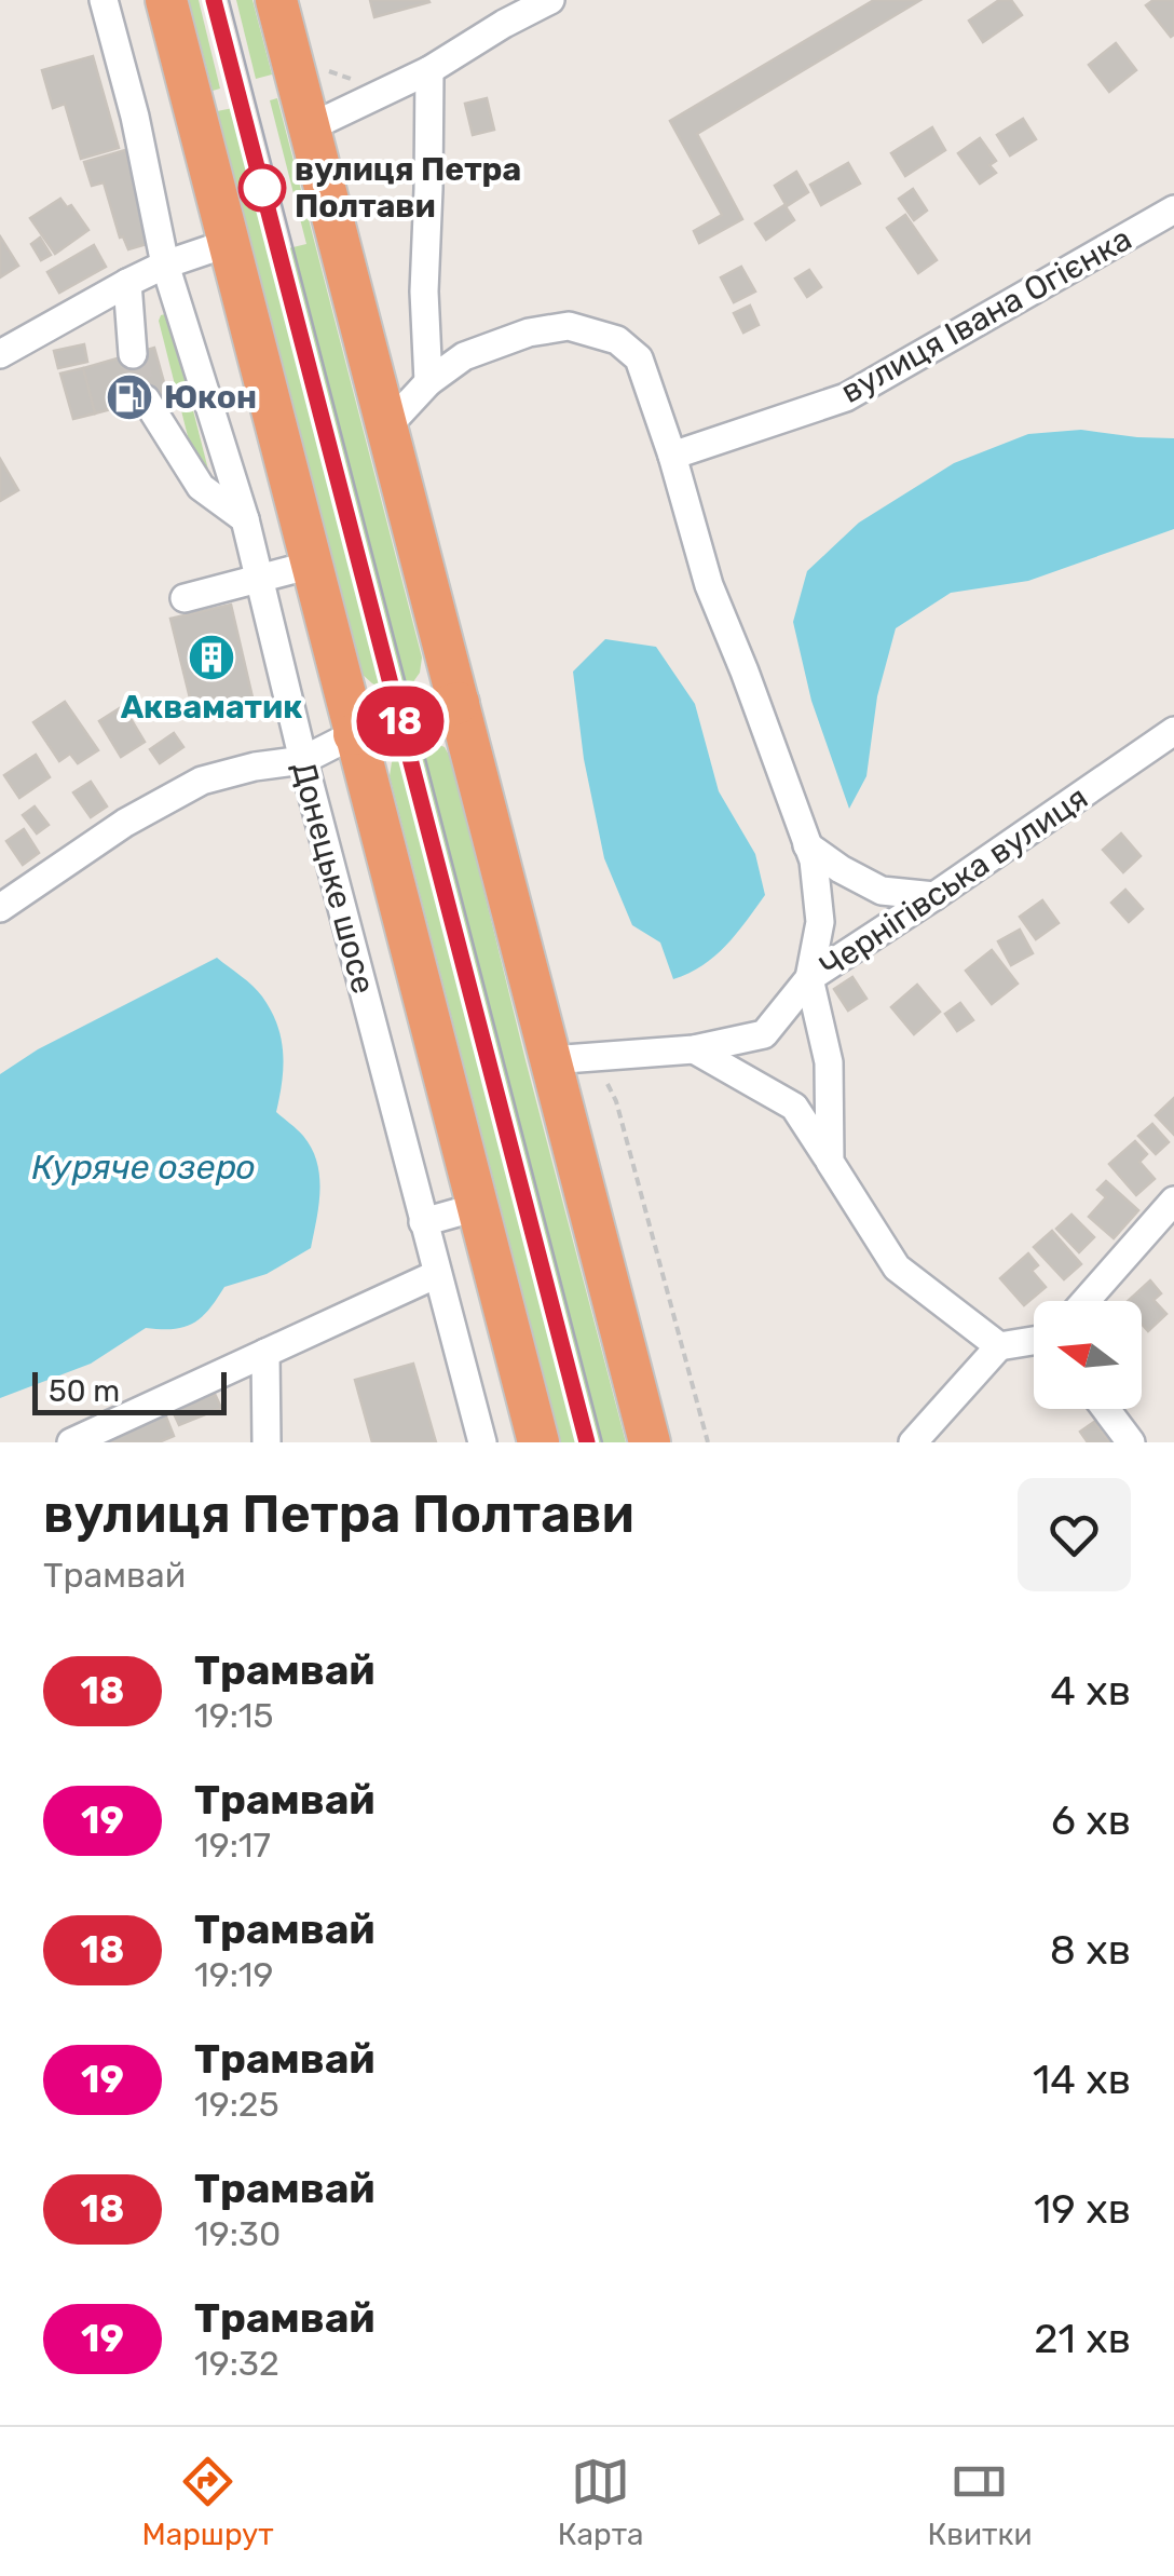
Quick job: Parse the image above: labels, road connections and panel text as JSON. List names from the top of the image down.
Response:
{
  "streets": {
    "highway": ["Донецьке шосе"],
    "street": ["вулиця Івана Огієнка", "Чернігівська вулиця"]
  },
  "water": ["Куряче озеро"],
  "places": {
    "other": ["вулиця Петра Полтави"],
    "fuel station": ["Юкон"],
    "building": ["Акваматик"]
  },
  "lines": ["tram line 18"],
  "scale_bar": "50 m",
  "north": "left",
  "page": {
    "on_map": "18",
    "scale": "50 m",
    "heading": ["вулиця Петра Полтави", "Трамвай"],
    "list": [
      {
        "mark": "18",
        "name": "Трамвай",
        "note": "19:15",
        "value": "4 хв"
      },
      {
        "mark": "19",
        "name": "Трамвай",
        "note": "19:17",
        "value": "6 хв"
      },
      {
        "mark": "18",
        "name": "Трамвай",
        "note": "19:19",
        "value": "8 хв"
      },
      {
        "mark": "19",
        "name": "Трамвай",
        "note": "19:25",
        "value": "14 хв"
      },
      {
        "mark": "18",
        "name": "Трамвай",
        "note": "19:30",
        "value": "19 хв"
      },
      {
        "mark": "19",
        "name": "Трамвай",
        "note": "19:32",
        "value": "21 хв"
      }
    ],
    "tabs": ["Маршрут", "Карта", "Квитки"]
  }
}
